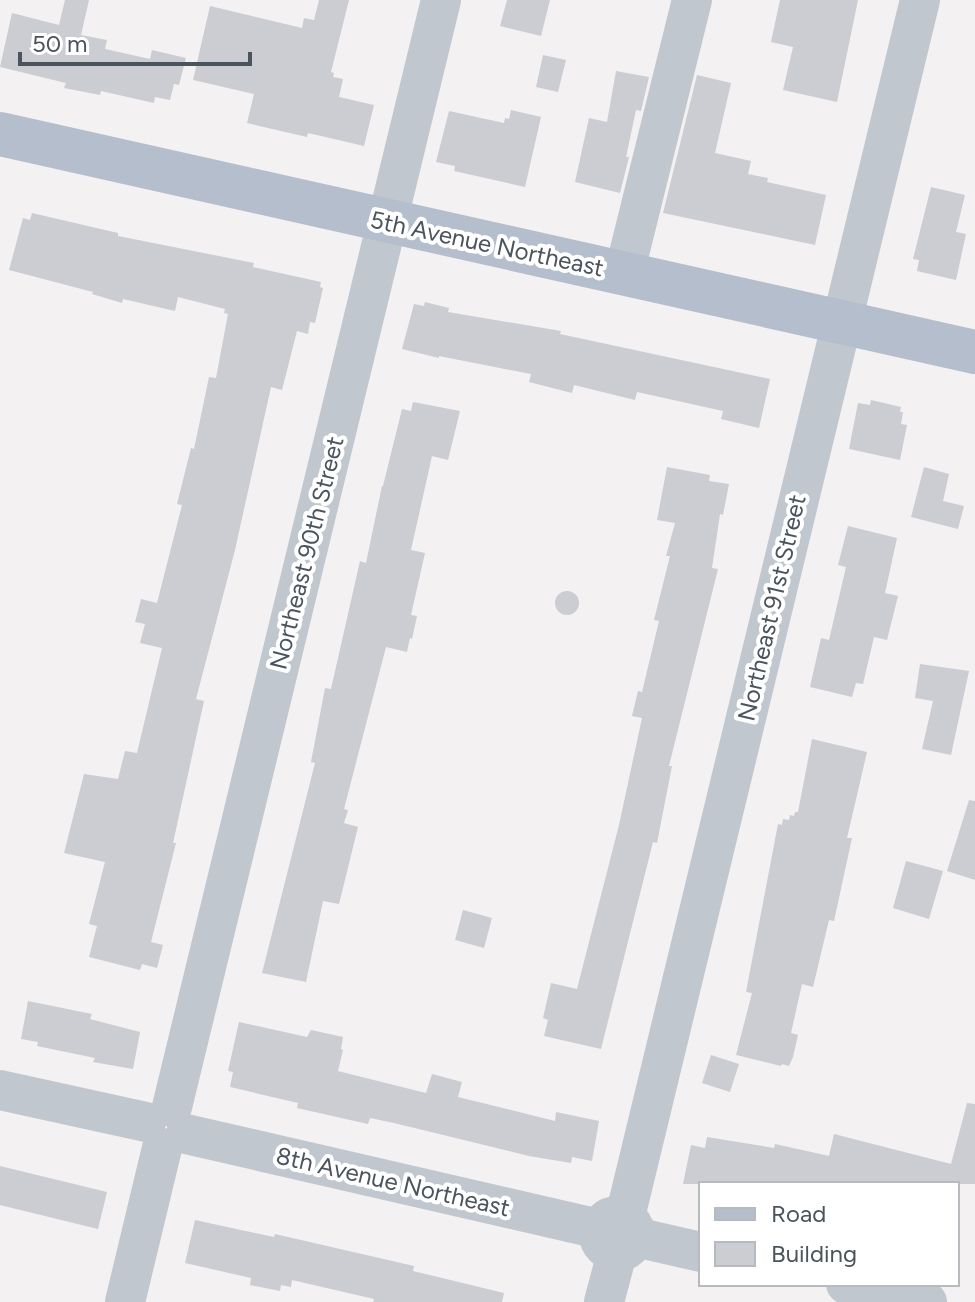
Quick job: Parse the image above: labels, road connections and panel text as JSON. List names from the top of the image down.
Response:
{
  "streets": {
    "main road": ["5th Avenue Northeast"],
    "street": ["Northeast 90th Street", "Northeast 91st Street", "8th Avenue Northeast"]
  },
  "crossings": [
    ["5th Avenue Northeast", "Northeast 90th Street"],
    ["5th Avenue Northeast", "Northeast 91st Street"],
    ["Northeast 90th Street", "8th Avenue Northeast"],
    ["Northeast 91st Street", "8th Avenue Northeast"]
  ],
  "legend": ["Road", "Building"],
  "scale_bar": "50 m"
}
